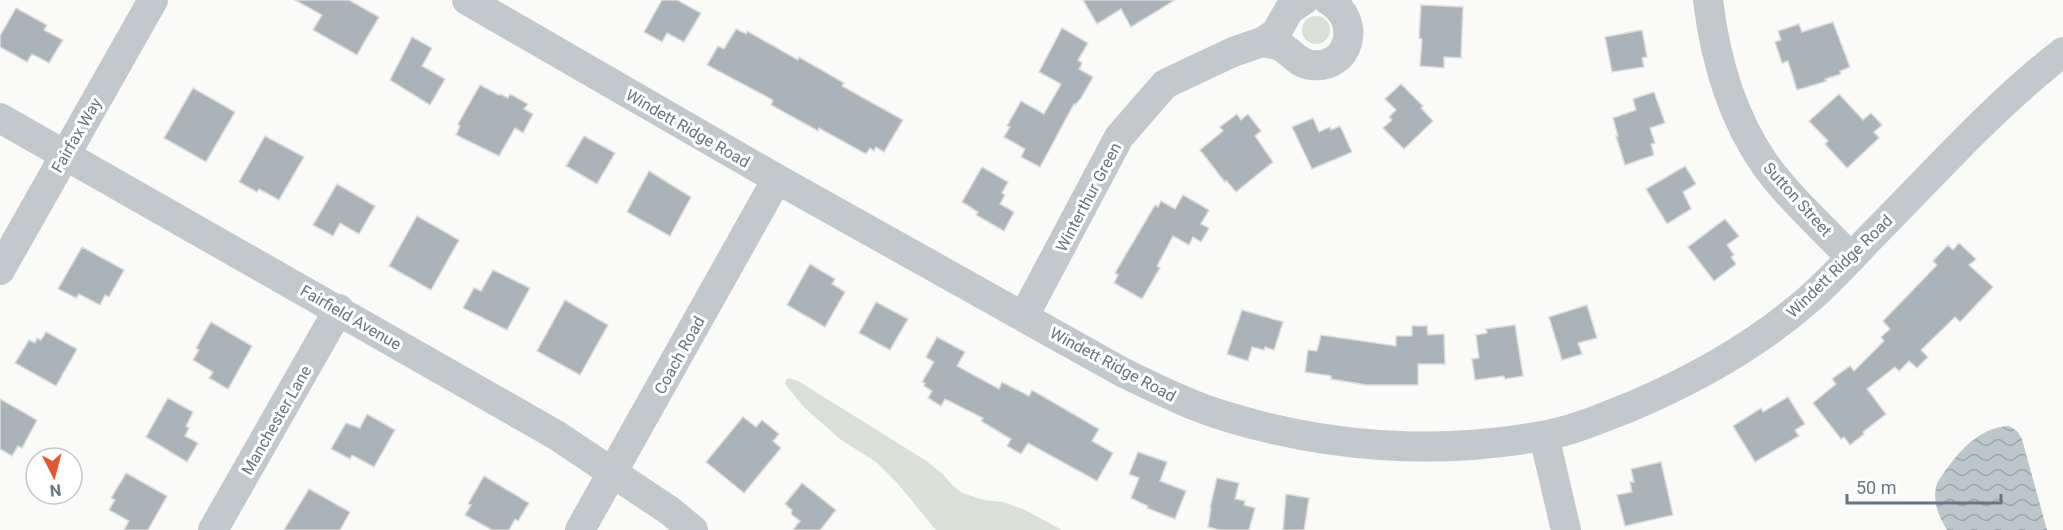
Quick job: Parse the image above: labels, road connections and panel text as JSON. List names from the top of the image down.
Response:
{
  "streets": {
    "street": [
      "Windett Ridge Road",
      "Fairfax Way",
      "Winterthur Green",
      "Sutton Street",
      "Fairfield Avenue",
      "Coach Road",
      "Manchester Lane"
    ]
  },
  "crossings": [
    ["Windett Ridge Road", "Winterthur Green"],
    ["Windett Ridge Road", "Sutton Street"],
    ["Windett Ridge Road", "Coach Road"],
    ["Fairfax Way", "Fairfield Avenue"],
    ["Fairfield Avenue", "Coach Road"],
    ["Fairfield Avenue", "Manchester Lane"]
  ],
  "scale_bar": "50 m",
  "north": "bottom"
}
